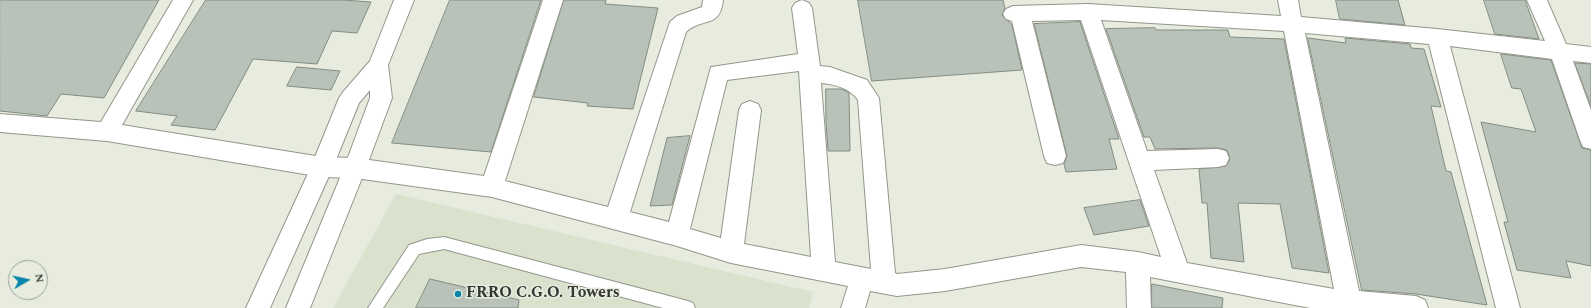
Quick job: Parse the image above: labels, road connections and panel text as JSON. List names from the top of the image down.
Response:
{
  "places": ["FRRO C.G.O. Towers"],
  "north": "right"
}
